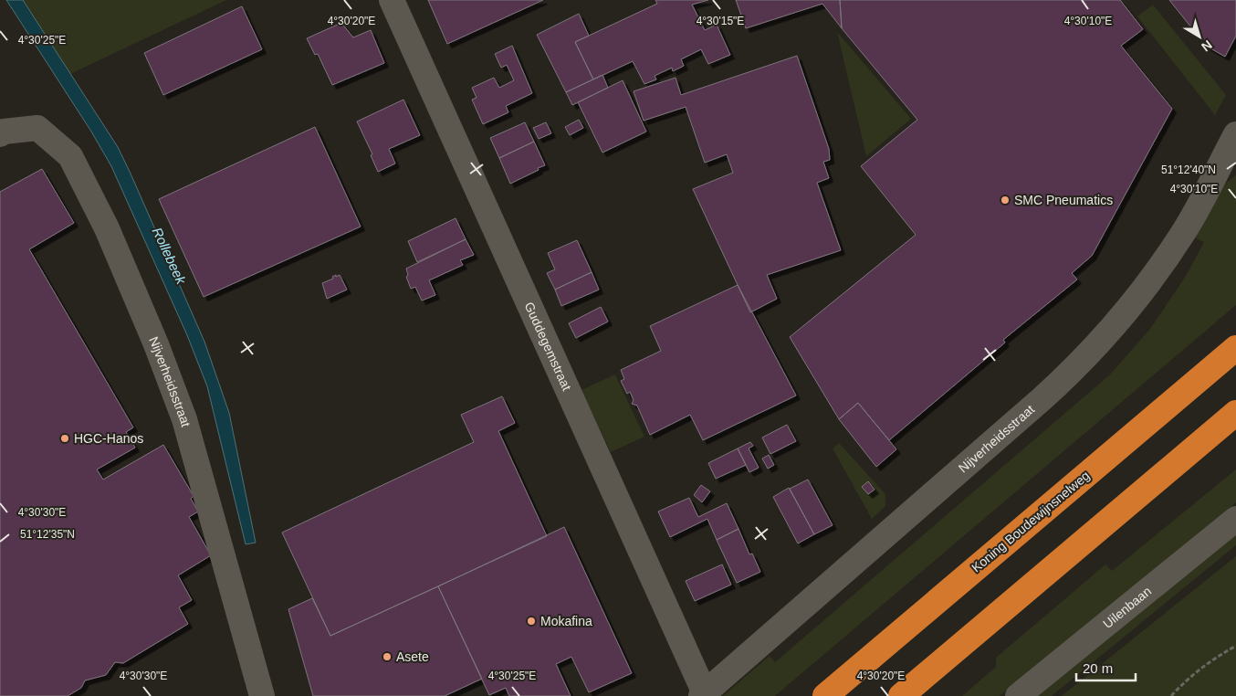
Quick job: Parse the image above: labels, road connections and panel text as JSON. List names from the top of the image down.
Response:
{
  "streets": {
    "highway": ["Koning Boudewijnsnelweg"],
    "street": ["Guddegemstraat", "Nijverheidsstraat", "Uilenbaan"]
  },
  "crossings": [
    ["Guddegemstraat", "Nijverheidsstraat"]
  ],
  "water": ["Rollebeek"],
  "places": [
    "SMC Pneumatics",
    "HGC-Hanos",
    "Mokafina",
    "Asete"
  ],
  "scale_bar": "20 m",
  "north": "bottom right",
  "coordinates": [
    "4°30'20\"E",
    "4°30'15\"E",
    "4°30'10\"E",
    "4°30'25\"E",
    "51°12'40\"N",
    "4°30'30\"E",
    "51°12'35\"N"
  ]
}
